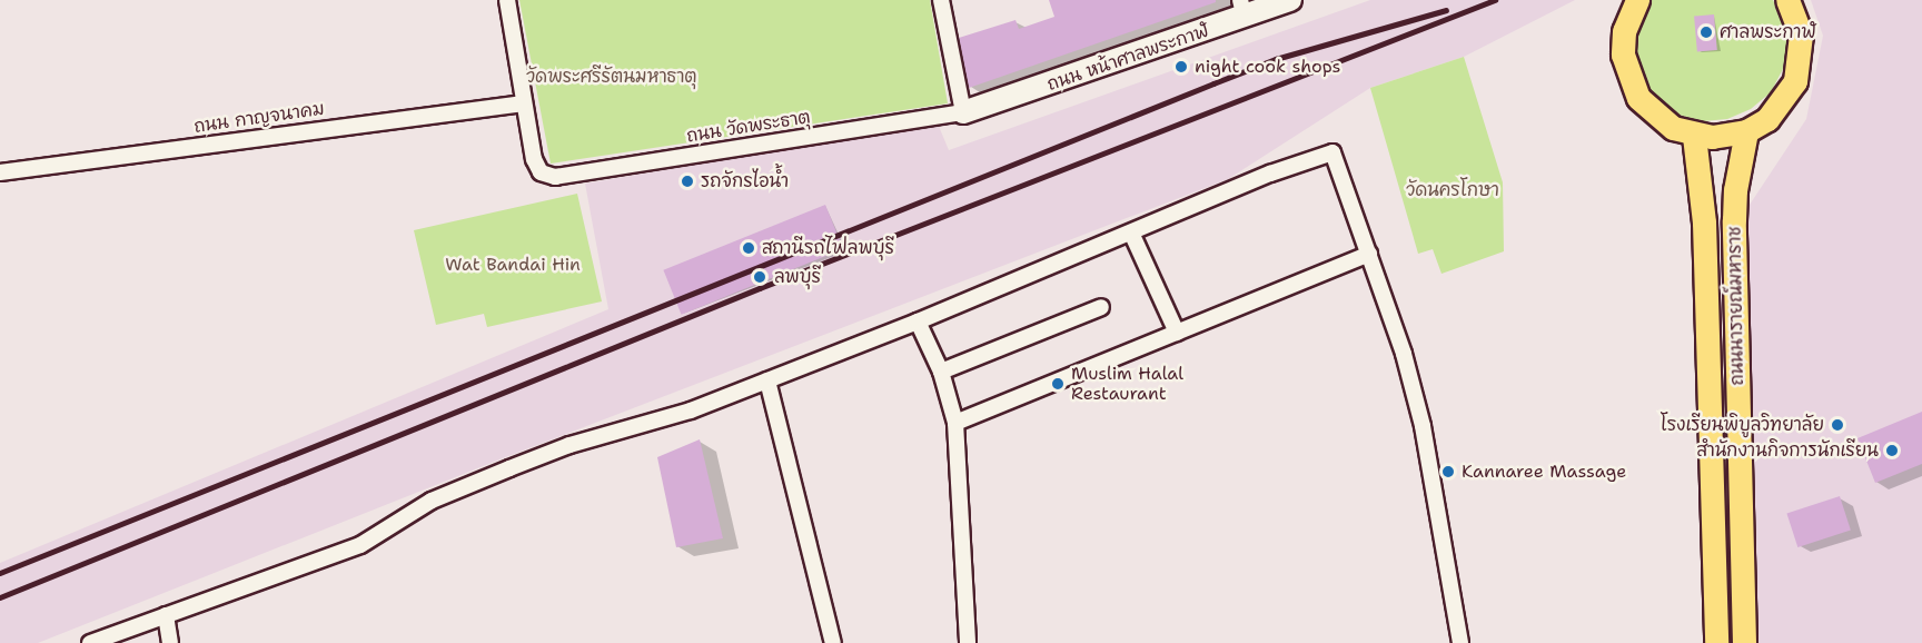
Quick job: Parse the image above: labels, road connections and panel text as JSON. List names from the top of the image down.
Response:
{
  "streets": {
    "main road": ["ถนนนารายณ์มหาราช"],
    "street": ["ถนน หน้าศาลพระกาฬ", "ถนน กาญจนาคม", "ถนน วัดพระธาตุ"]
  },
  "crossings": [
    ["ถนน หน้าศาลพระกาฬ", "ถนน วัดพระธาตุ"],
    ["ถนน กาญจนาคม", "ถนน วัดพระธาตุ"]
  ],
  "parks": ["วัดพระศรีรัตนมหาธาตุ", "วัดนครโกษา", "Wat Bandai Hin"],
  "places": [
    "ศาลพระกาฬ",
    "night cook shops",
    "รถจักรไอน้ำ",
    "สถานีรถไฟลพบุรี",
    "ลพบุรี",
    "Muslim Halal Restaurant",
    "โรงเรียนพิบูลวิทยาลัย",
    "สำนักงานกิจการนักเรียน",
    "Kannaree Massage"
  ]
}
